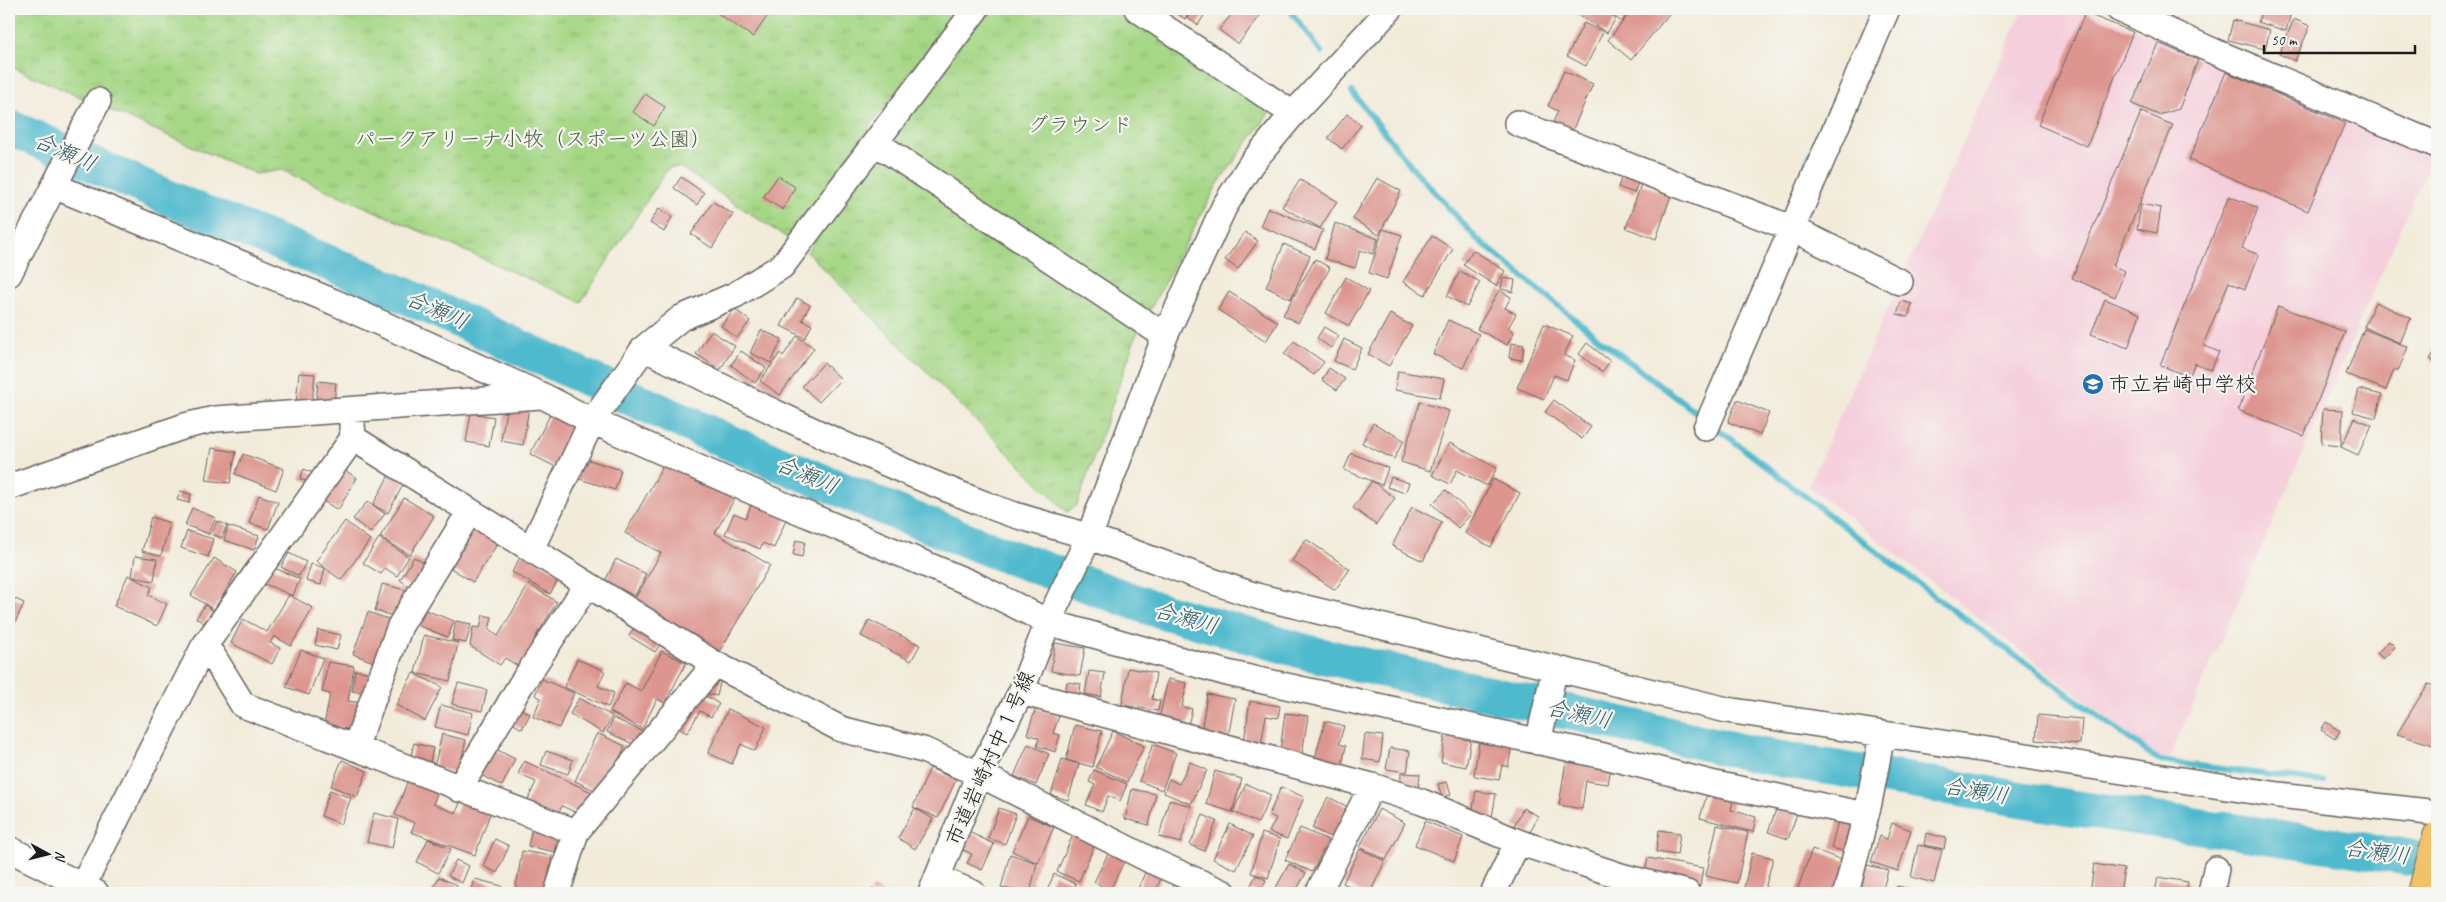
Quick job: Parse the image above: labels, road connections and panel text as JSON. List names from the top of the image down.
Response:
{
  "streets": {
    "street": ["市道岩崎村中１号線"]
  },
  "water": ["合瀬川"],
  "parks": ["グラウンド", "パークアリーナ小牧（スポーツ公園）"],
  "places": {
    "school or university": ["市立岩崎中学校"]
  },
  "scale_bar": "50 m",
  "north": "right"
}
